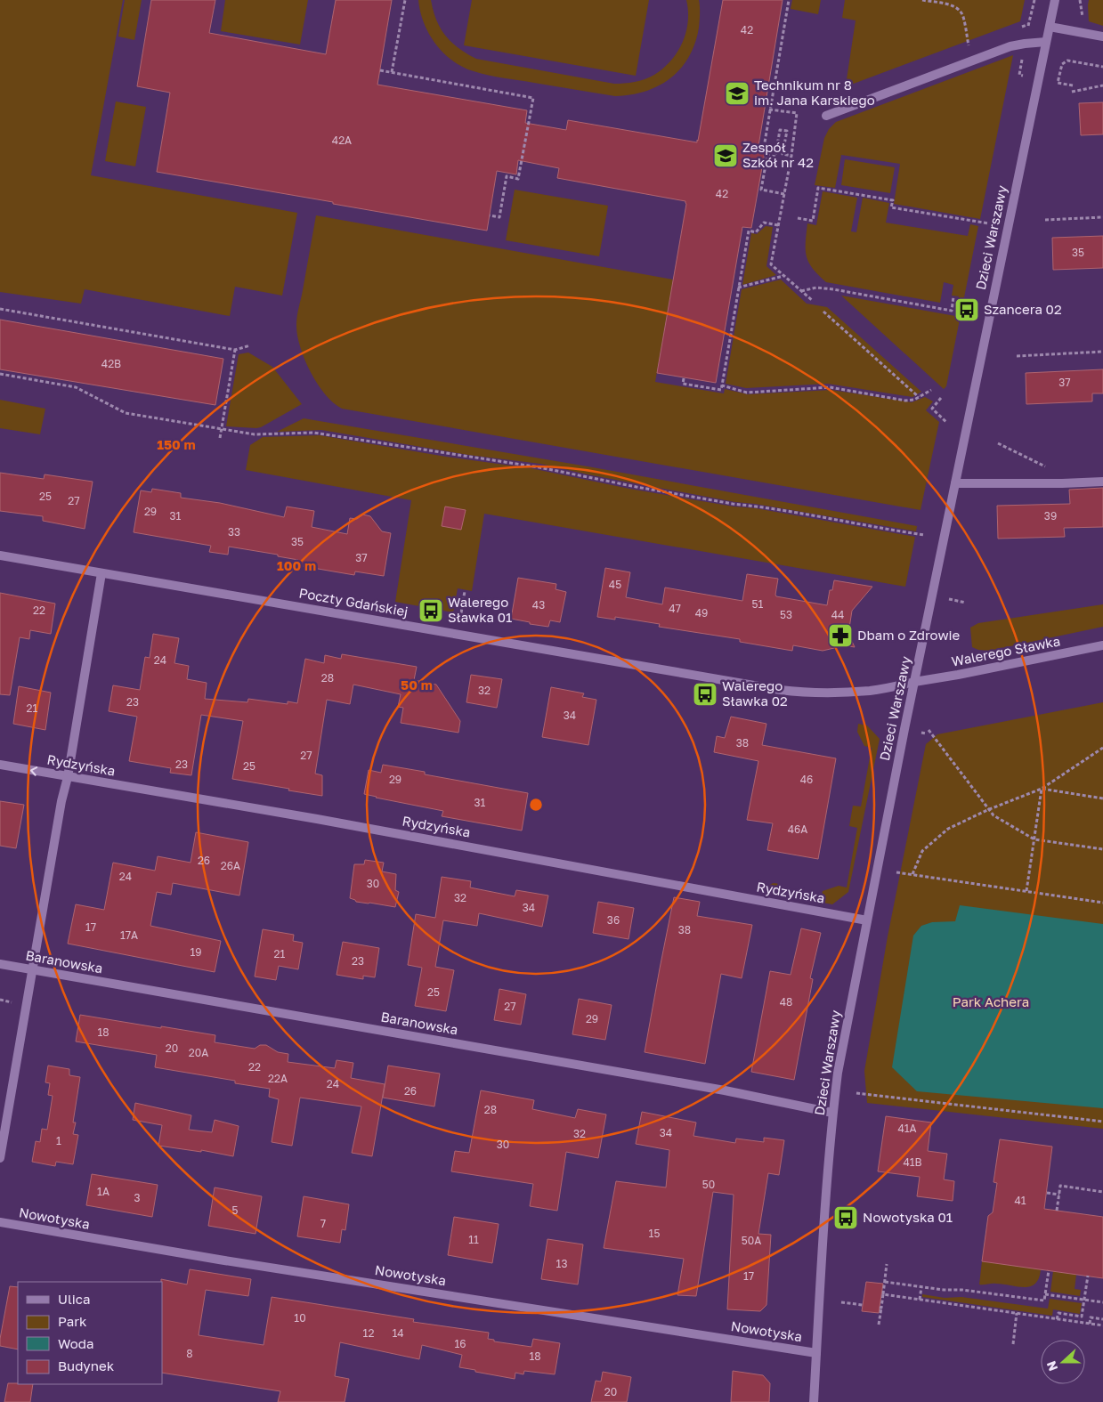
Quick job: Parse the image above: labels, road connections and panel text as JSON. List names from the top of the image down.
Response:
{
  "streets": {
    "street": [
      "Dzieci Warszawy",
      "Poczty Gdańskiej",
      "Walerego Sławka",
      "Rydzyńska",
      "Baranowska",
      "Nowotyska"
    ]
  },
  "crossings": [
    ["Dzieci Warszawy", "Poczty Gdańskiej"],
    ["Dzieci Warszawy", "Walerego Sławka"],
    ["Dzieci Warszawy", "Rydzyńska"],
    ["Dzieci Warszawy", "Baranowska"],
    ["Dzieci Warszawy", "Nowotyska"],
    ["Poczty Gdańskiej", "Walerego Sławka"]
  ],
  "parks": ["Park Achera"],
  "places": {
    "school or university": ["Technikum nr 8 im. Jana Karskiego", "Zespół Szkół nr 42"],
    "bus stop": [
      "Szancera 02",
      "Walerego Sławka 01",
      "Walerego Sławka 02",
      "Nowotyska 01"
    ],
    "pharmacy": ["Dbam o Zdrowie"]
  },
  "house_numbers": [
    "42",
    "42A",
    "42",
    "35",
    "42B",
    "37",
    "25",
    "27",
    "29",
    "31",
    "39",
    "33",
    "35",
    "37",
    "45",
    "51",
    "43",
    "47",
    "22",
    "49",
    "53",
    "44",
    "24",
    "28",
    "32",
    "23",
    "21",
    "34",
    "38",
    "27",
    "23",
    "25",
    "29",
    "46",
    "31",
    "46A",
    "26",
    "26A",
    "24",
    "30",
    "32",
    "34",
    "36",
    "17",
    "38",
    "17A",
    "19",
    "21",
    "23",
    "25",
    "48",
    "27",
    "29",
    "18",
    "20",
    "20A",
    "22",
    "22A",
    "24",
    "26",
    "28",
    "41A",
    "34",
    "32",
    "1",
    "30",
    "41B",
    "50",
    "1A",
    "3",
    "41",
    "5",
    "7",
    "15",
    "11",
    "50A",
    "13",
    "17",
    "10",
    "12",
    "14",
    "16",
    "8",
    "18",
    "20"
  ],
  "legend": [
    "Ulica",
    "Park",
    "Woda",
    "Budynek"
  ],
  "north": "left",
  "rings": ["150 m", "100 m", "50 m"]
}
